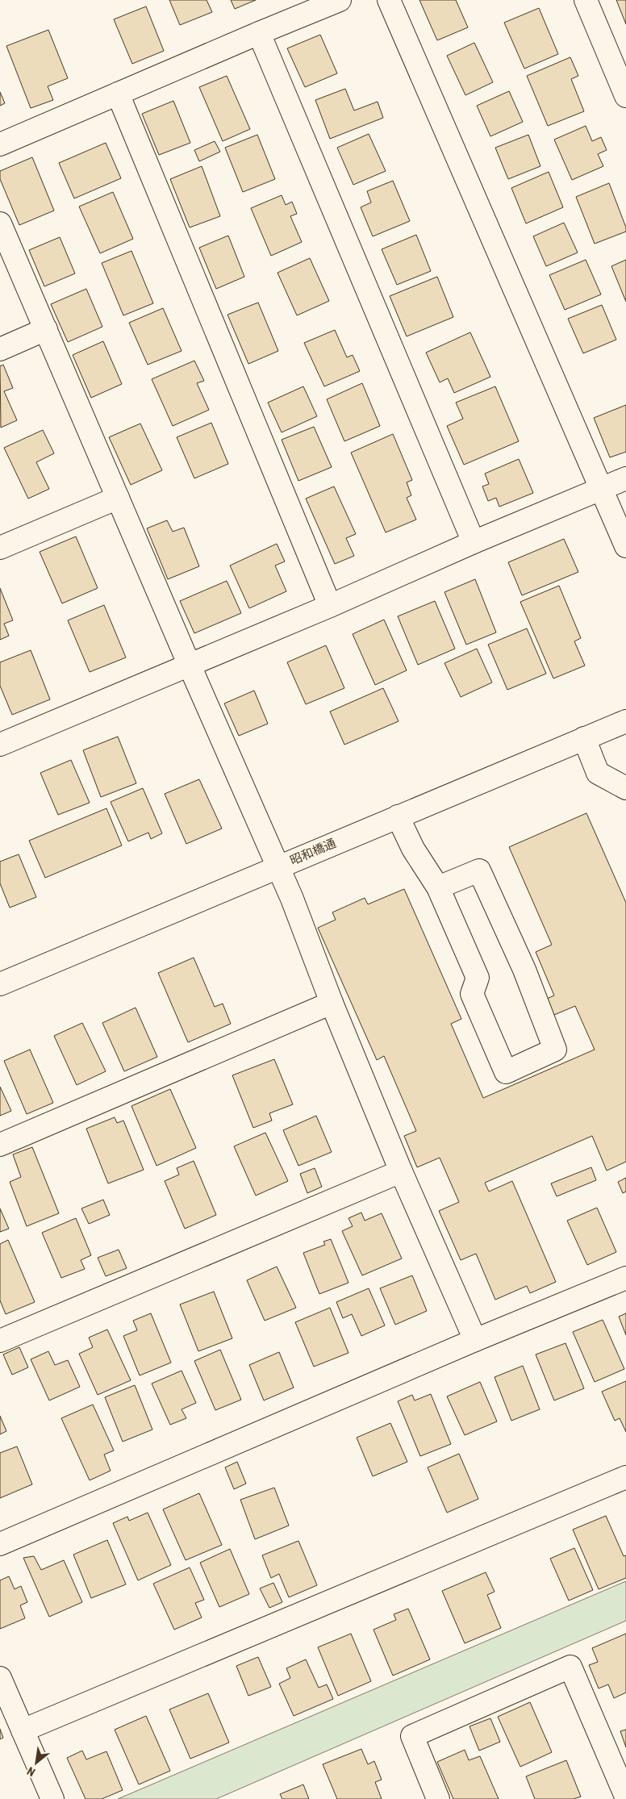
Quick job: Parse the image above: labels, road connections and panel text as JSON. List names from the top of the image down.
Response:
{
  "streets": {
    "street": ["昭和橋通"]
  },
  "north": "bottom left"
}
